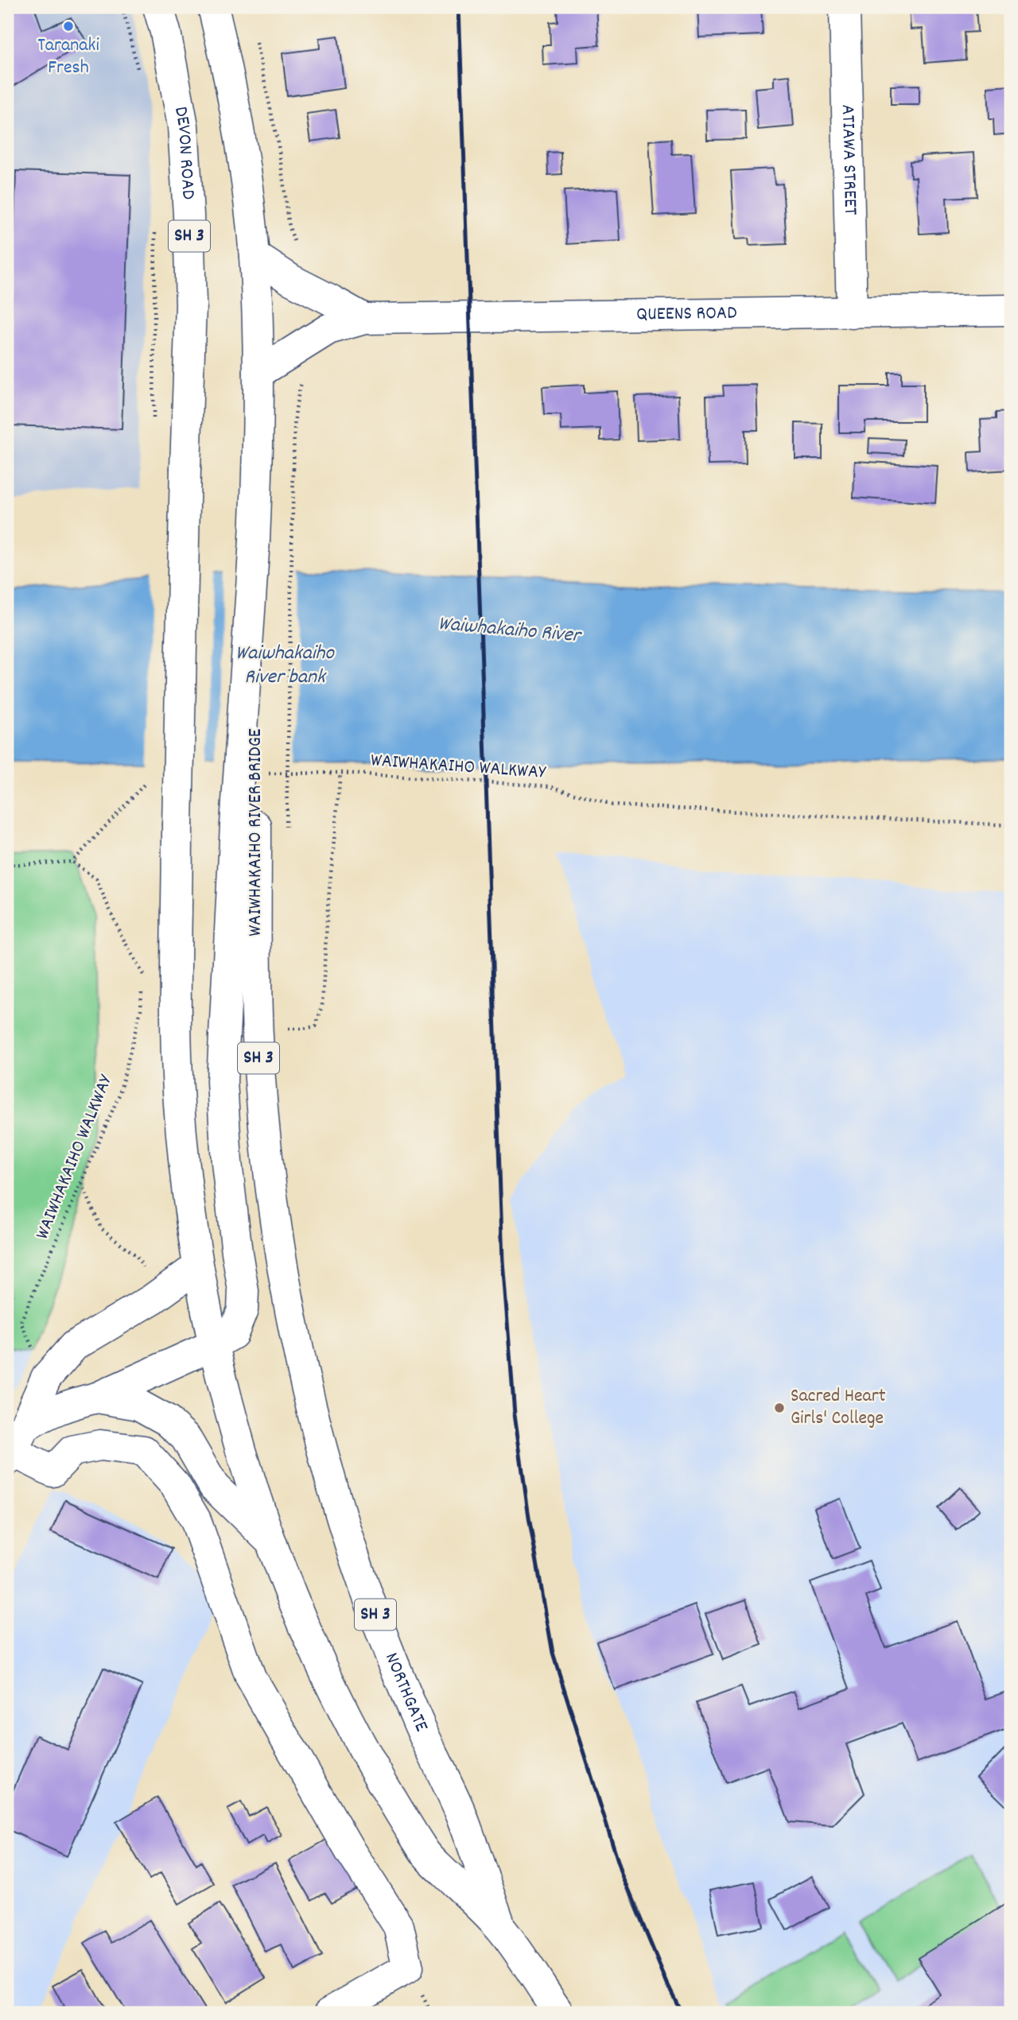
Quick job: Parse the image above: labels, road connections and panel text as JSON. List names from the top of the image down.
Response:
{
  "streets": {
    "main road": [
      "DEVON ROAD",
      "ATIAWA STREET",
      "SH 3",
      "QUEENS ROAD",
      "WAIWHAKAIHO RIVER BRIDGE",
      "NORTHGATE"
    ],
    "path": ["WAIWHAKAIHO WALKWAY"]
  },
  "crossings": [
    ["DEVON ROAD", "SH 3"],
    ["ATIAWA STREET", "QUEENS ROAD"],
    ["SH 3", "NORTHGATE"],
    ["WAIWHAKAIHO RIVER BRIDGE", "NORTHGATE"]
  ],
  "water": ["Waiwhakaiho River", "Waiwhakaiho River bank"],
  "places": ["Taranaki Fresh", "Sacred Heart Girls' College"]
}
